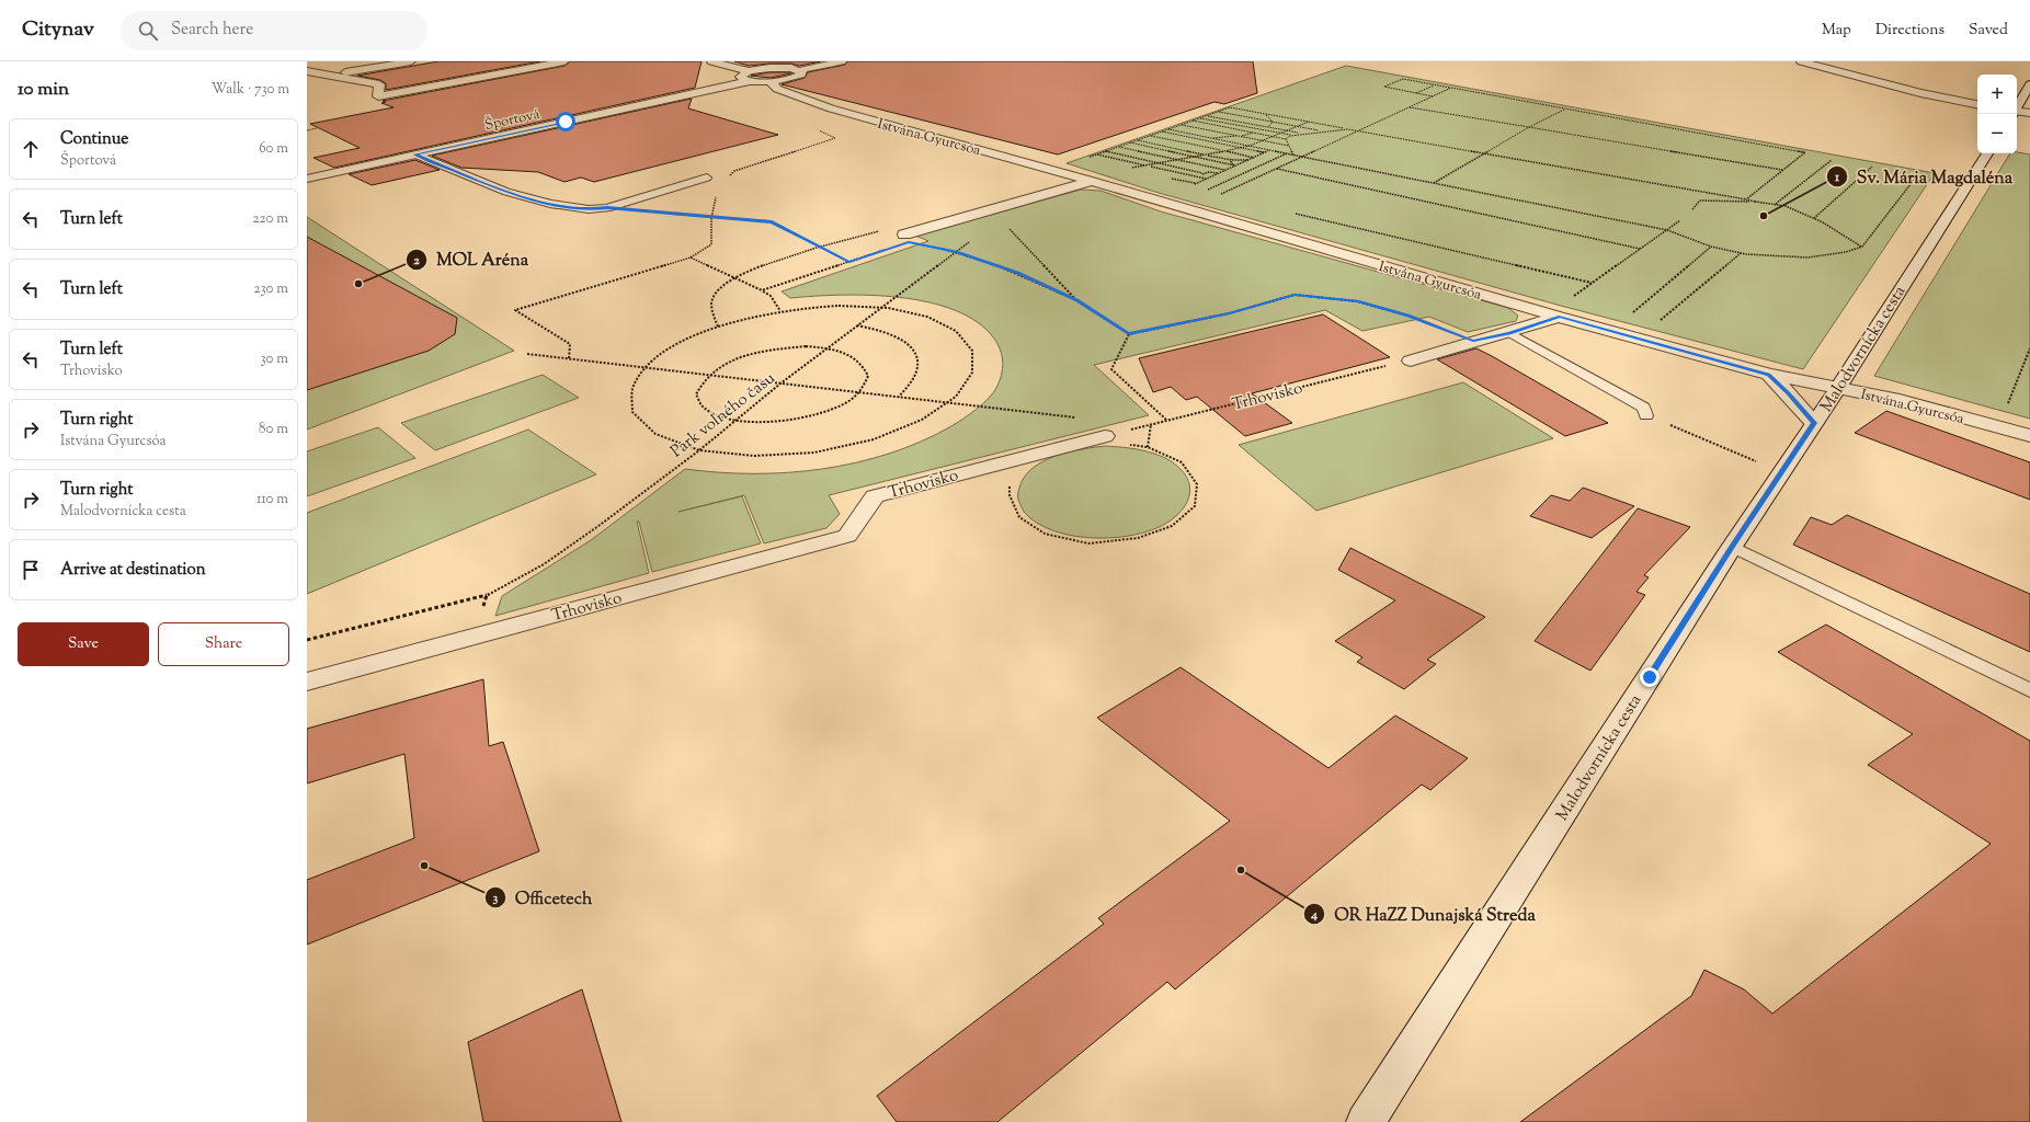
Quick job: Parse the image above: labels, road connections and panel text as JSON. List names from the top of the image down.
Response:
{
  "streets": {
    "street": [
      "Športová",
      "Istvána Gyurcsóa",
      "Malodvornícka cesta",
      "Trhovisko"
    ],
    "path": ["Park voľného času"]
  },
  "crossings": [
    ["Istvána Gyurcsóa", "Malodvornícka cesta"]
  ],
  "places": [
    "Sv. Mária Magdaléna",
    "MOL Aréna",
    "Officetech",
    "OR HaZZ Dunajská Streda"
  ],
  "page": {
    "header": "Citynav",
    "search": "Search here",
    "nav": ["Map", "Directions", "Saved"],
    "heading": ["10 min", "Walk · 730 m"],
    "map_buttons": ["+", "−"],
    "list": [
      ["Continue", "Športová", "60 m"],
      ["Turn left", "220 m"],
      ["Turn left", "230 m"],
      ["Turn left", "Trhovisko", "30 m"],
      ["Turn right", "Istvána Gyurcsóa", "80 m"],
      ["Turn right", "Malodvornícka cesta", "110 m"],
      "Arrive at destination"
    ],
    "buttons": ["Save", "Share"]
  }
}
